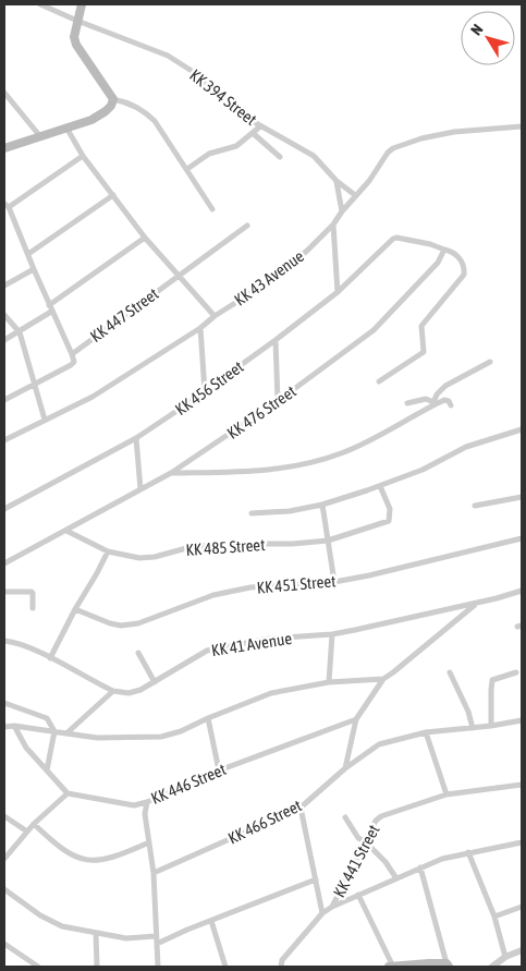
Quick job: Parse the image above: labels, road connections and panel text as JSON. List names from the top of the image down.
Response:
{
  "streets": {
    "street": [
      "KK 394 Street",
      "KK 43 Avenue",
      "KK 447 Street",
      "KK 456 Street",
      "KK 476 Street",
      "KK 485 Street",
      "KK 451 Street",
      "KK 41 Avenue",
      "KK 446 Street",
      "KK 466 Street",
      "KK 441 Street"
    ]
  },
  "crossings": [
    ["KK 394 Street", "KK 43 Avenue"],
    ["KK 456 Street", "KK 476 Street"],
    ["KK 476 Street", "KK 485 Street"]
  ],
  "north": "top left"
}
